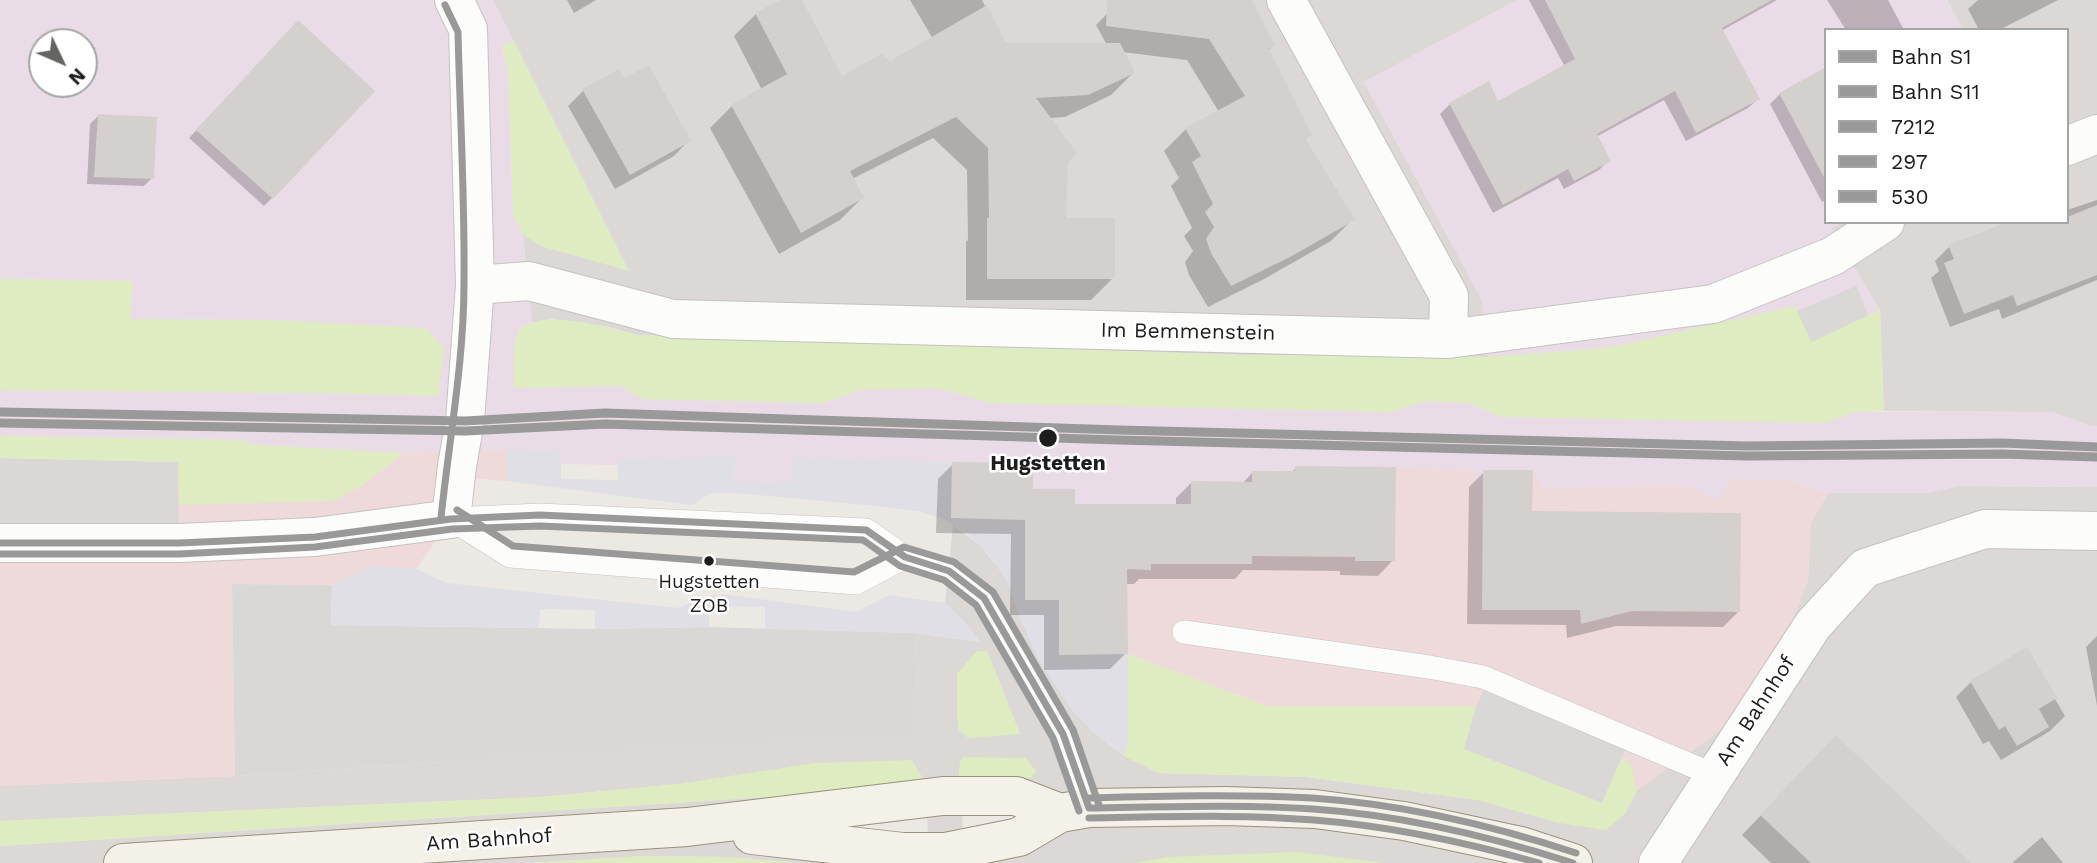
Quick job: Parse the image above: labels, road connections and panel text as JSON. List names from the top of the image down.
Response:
{
  "streets": {
    "main road": ["Am Bahnhof"],
    "street": ["Im Bemmenstein"]
  },
  "places": ["Hugstetten", "Hugstetten ZOB"],
  "lines": [
    "transit line 530",
    "rail line S1",
    "rail line S11",
    "transit line 7212",
    "transit line 297"
  ],
  "legend": [
    "Bahn S1",
    "Bahn S11",
    "7212",
    "297",
    "530"
  ],
  "north": "bottom right"
}
